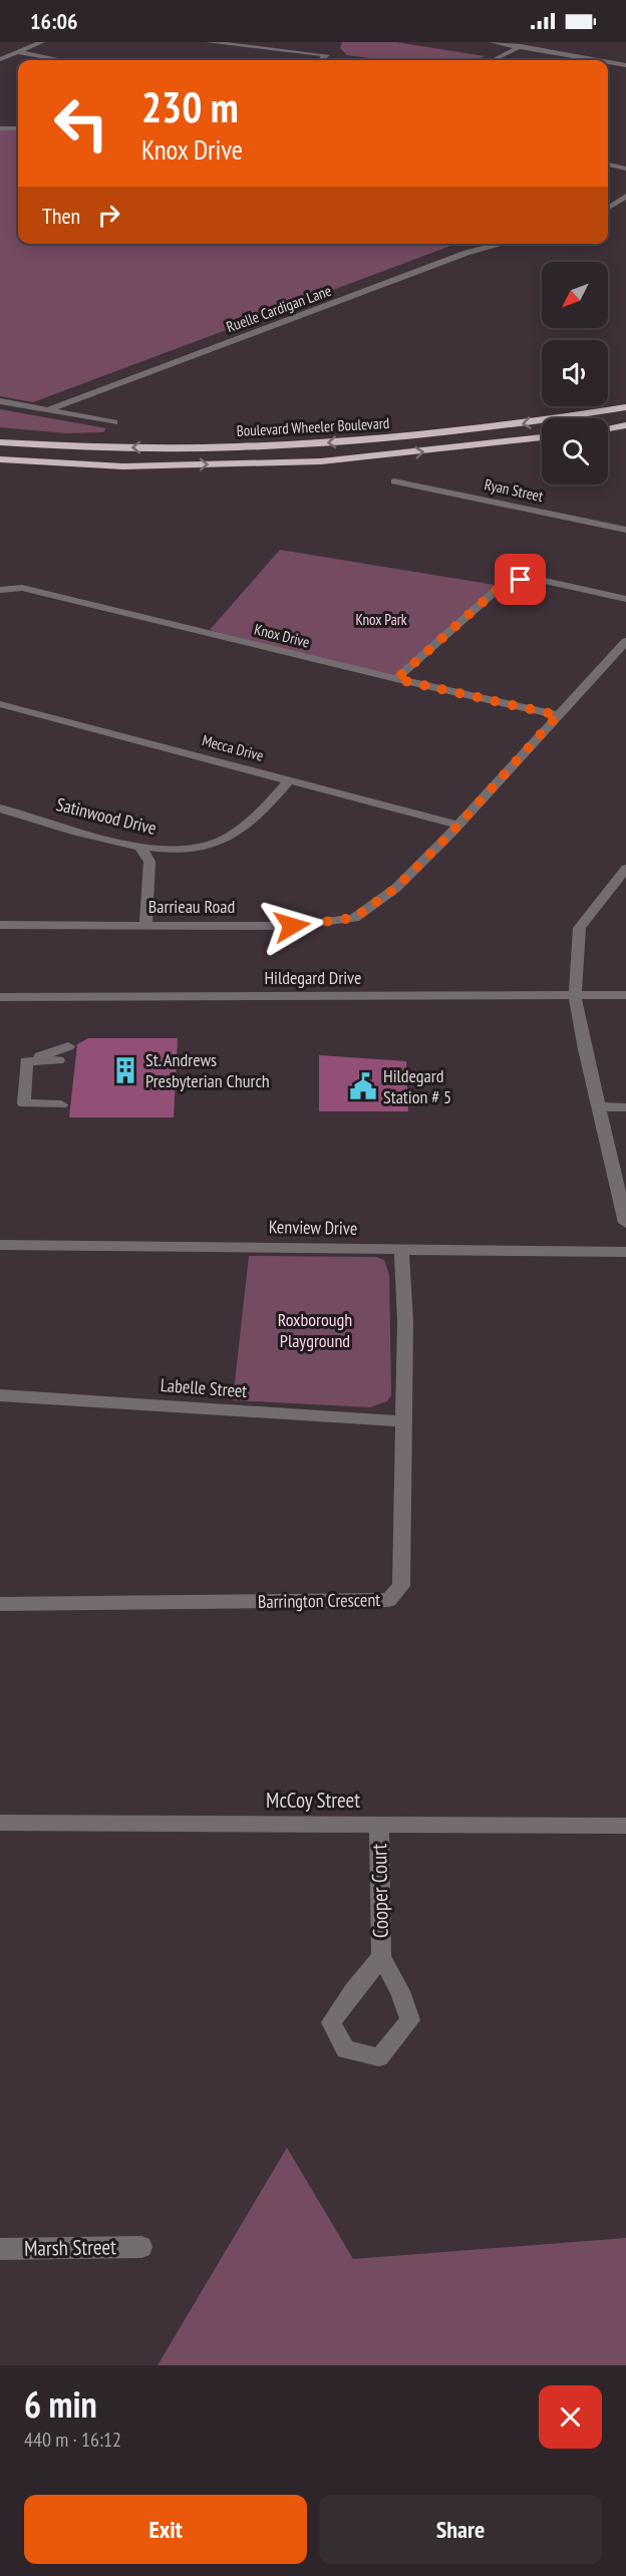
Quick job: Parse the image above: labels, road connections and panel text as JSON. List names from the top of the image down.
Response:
{
  "streets": {
    "highway": ["Boulevard Wheeler Boulevard"],
    "street": [
      "Ruelle Cardigan Lane",
      "Ryan Street",
      "Knox Drive",
      "Mecca Drive",
      "Satinwood Drive",
      "Barrieau Road",
      "Hildegard Drive",
      "Kenview Drive",
      "Labelle Street",
      "Barrington Crescent",
      "McCoy Street",
      "Cooper Court",
      "Marsh Street"
    ]
  },
  "crossings": [
    ["Knox Drive", "Barrieau Road"],
    ["Mecca Drive", "Satinwood Drive"],
    ["Mecca Drive", "Barrieau Road"],
    ["Kenview Drive", "Barrington Crescent"],
    ["Labelle Street", "Barrington Crescent"],
    ["McCoy Street", "Cooper Court"]
  ],
  "parks": ["Knox Park", "Roxborough Playground"],
  "places": {
    "building": ["St. Andrews Presbyterian Church"],
    "public building": ["Hildegard Station # 5"]
  },
  "north": "bottom left",
  "page": {
    "status": "16:06",
    "turn": ["230 m", "Knox Drive"],
    "then": "Then",
    "heading": ["6 min", "440 m · 16:12"],
    "buttons": ["Exit", "Share"]
  }
}
